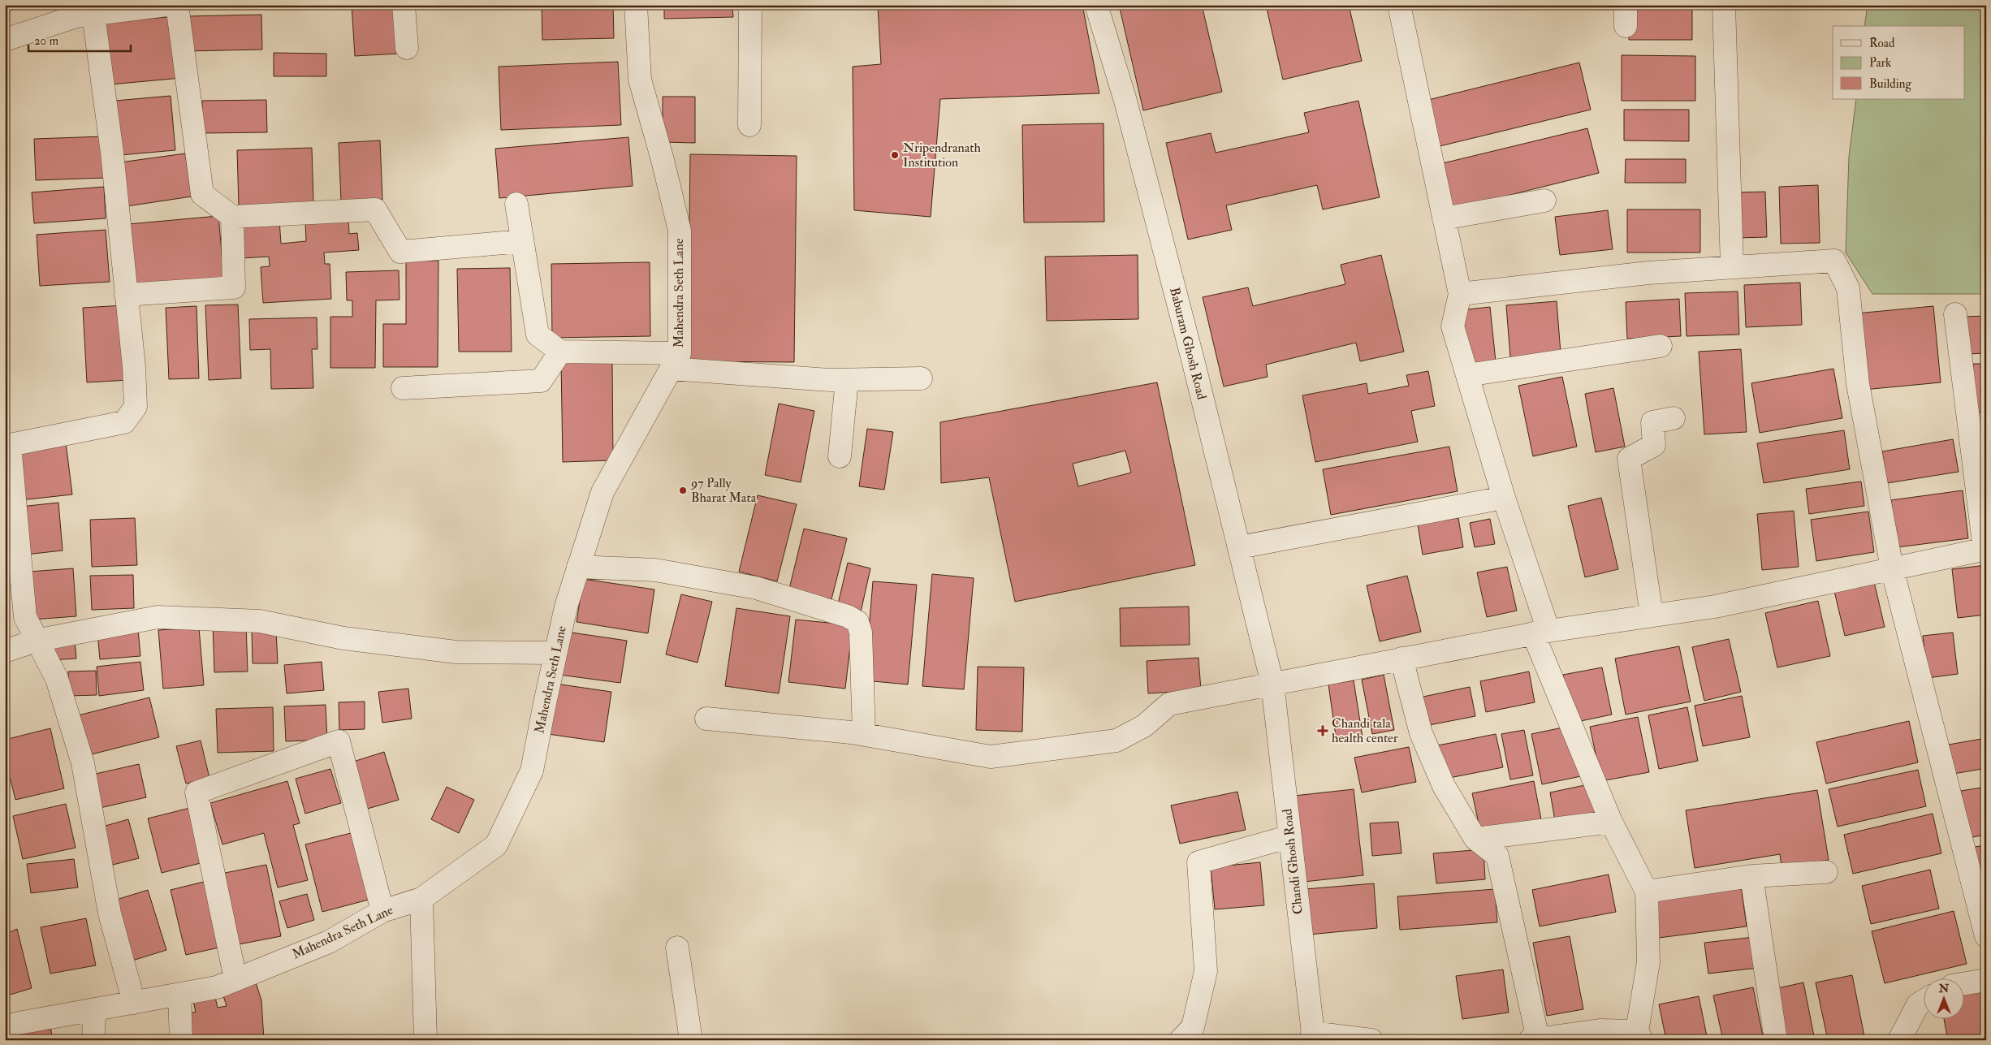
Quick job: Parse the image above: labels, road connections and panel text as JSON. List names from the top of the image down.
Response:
{
  "streets": {
    "street": ["Mahendra Seth Lane", "Baburam Ghosh Road", "Chandi Ghosh Road"]
  },
  "crossings": [
    ["Baburam Ghosh Road", "Chandi Ghosh Road"]
  ],
  "places": {
    "other": ["Nripendranath Institution", "97 Pally Bharat Mata"],
    "health": ["Chandi tala health center"]
  },
  "legend": ["Road", "Park", "Building"],
  "scale_bar": "20 m",
  "north": "top"
}
